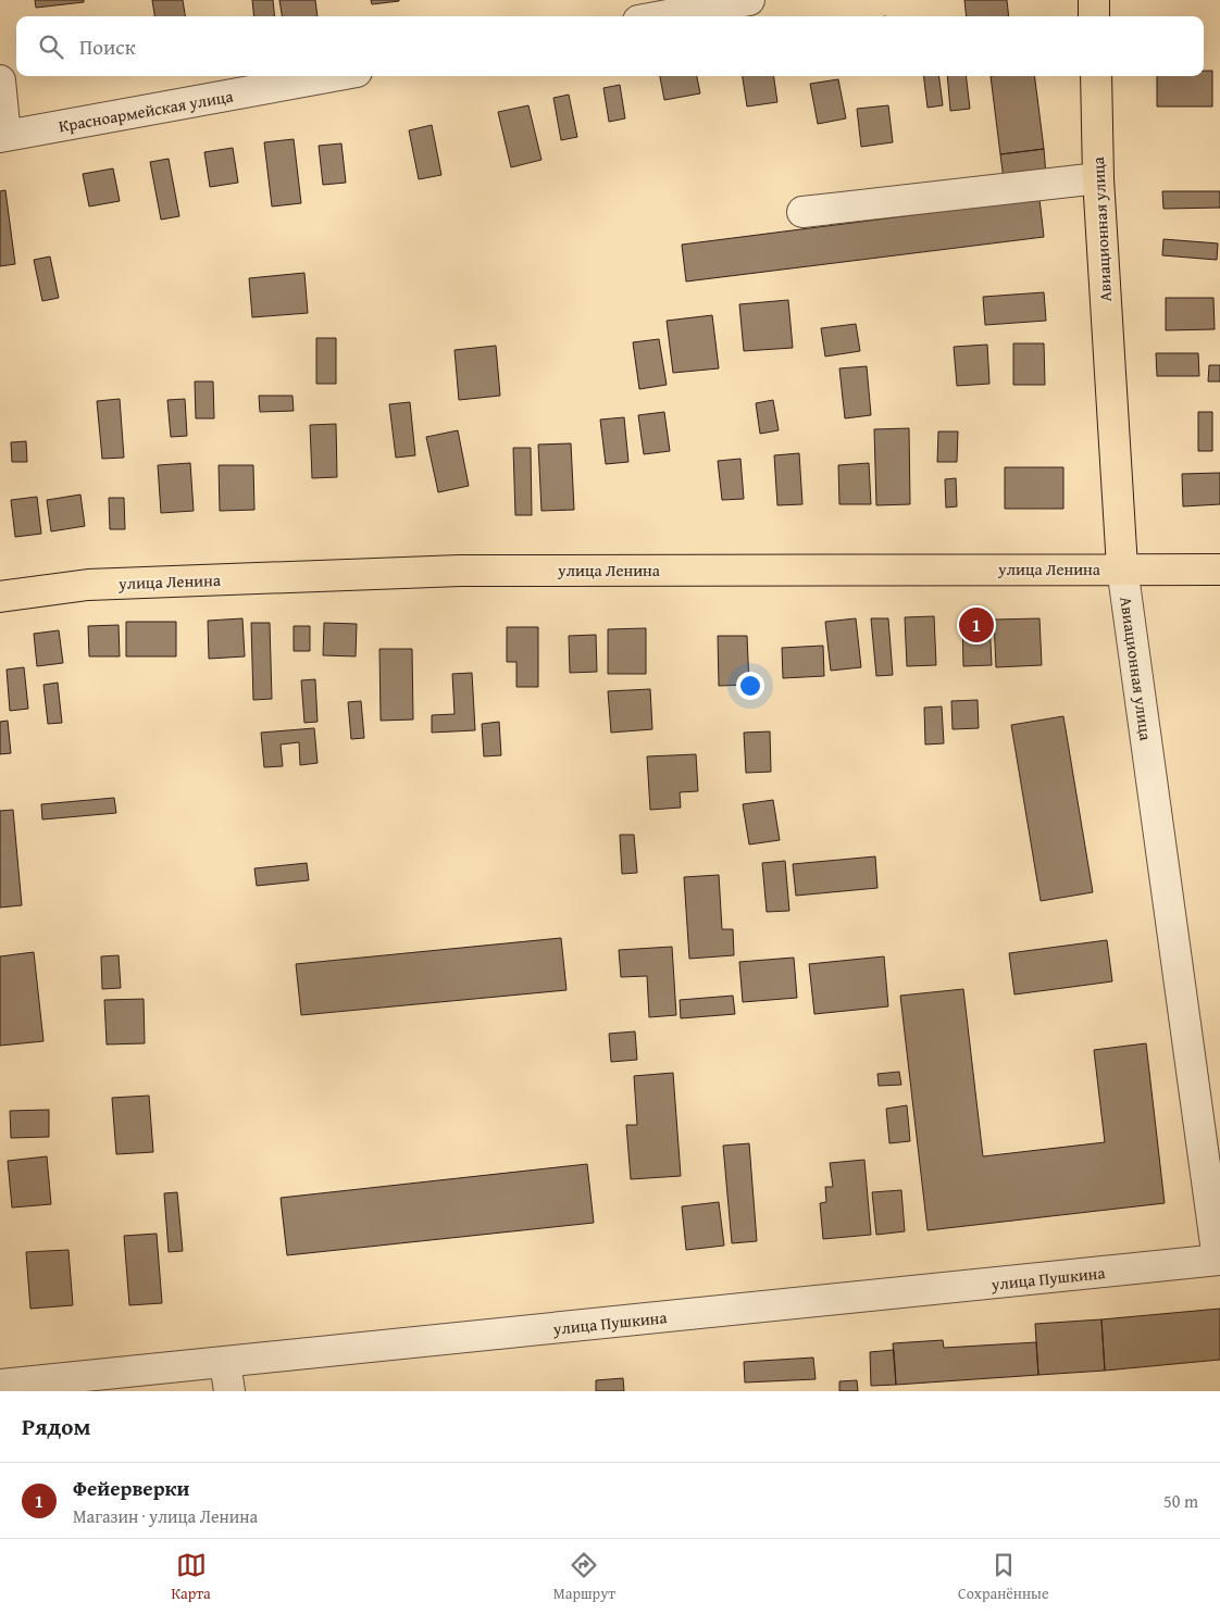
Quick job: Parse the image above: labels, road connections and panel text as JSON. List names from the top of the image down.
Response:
{
  "streets": {
    "main road": ["Авиационная улица", "улица Ленина"],
    "street": ["Красноармейская улица", "улица Пушкина"]
  },
  "crossings": [
    ["Авиационная улица", "улица Ленина"],
    ["Авиационная улица", "улица Пушкина"]
  ],
  "page": {
    "search": "Поиск",
    "pins": "1",
    "heading": "Рядом",
    "list": [
      {
        "mark": "1",
        "name": "Фейерверки",
        "note": "Магазин · улица Ленина",
        "value": "50 m"
      }
    ],
    "nav": ["Карта", "Маршрут", "Сохранённые"]
  }
}
